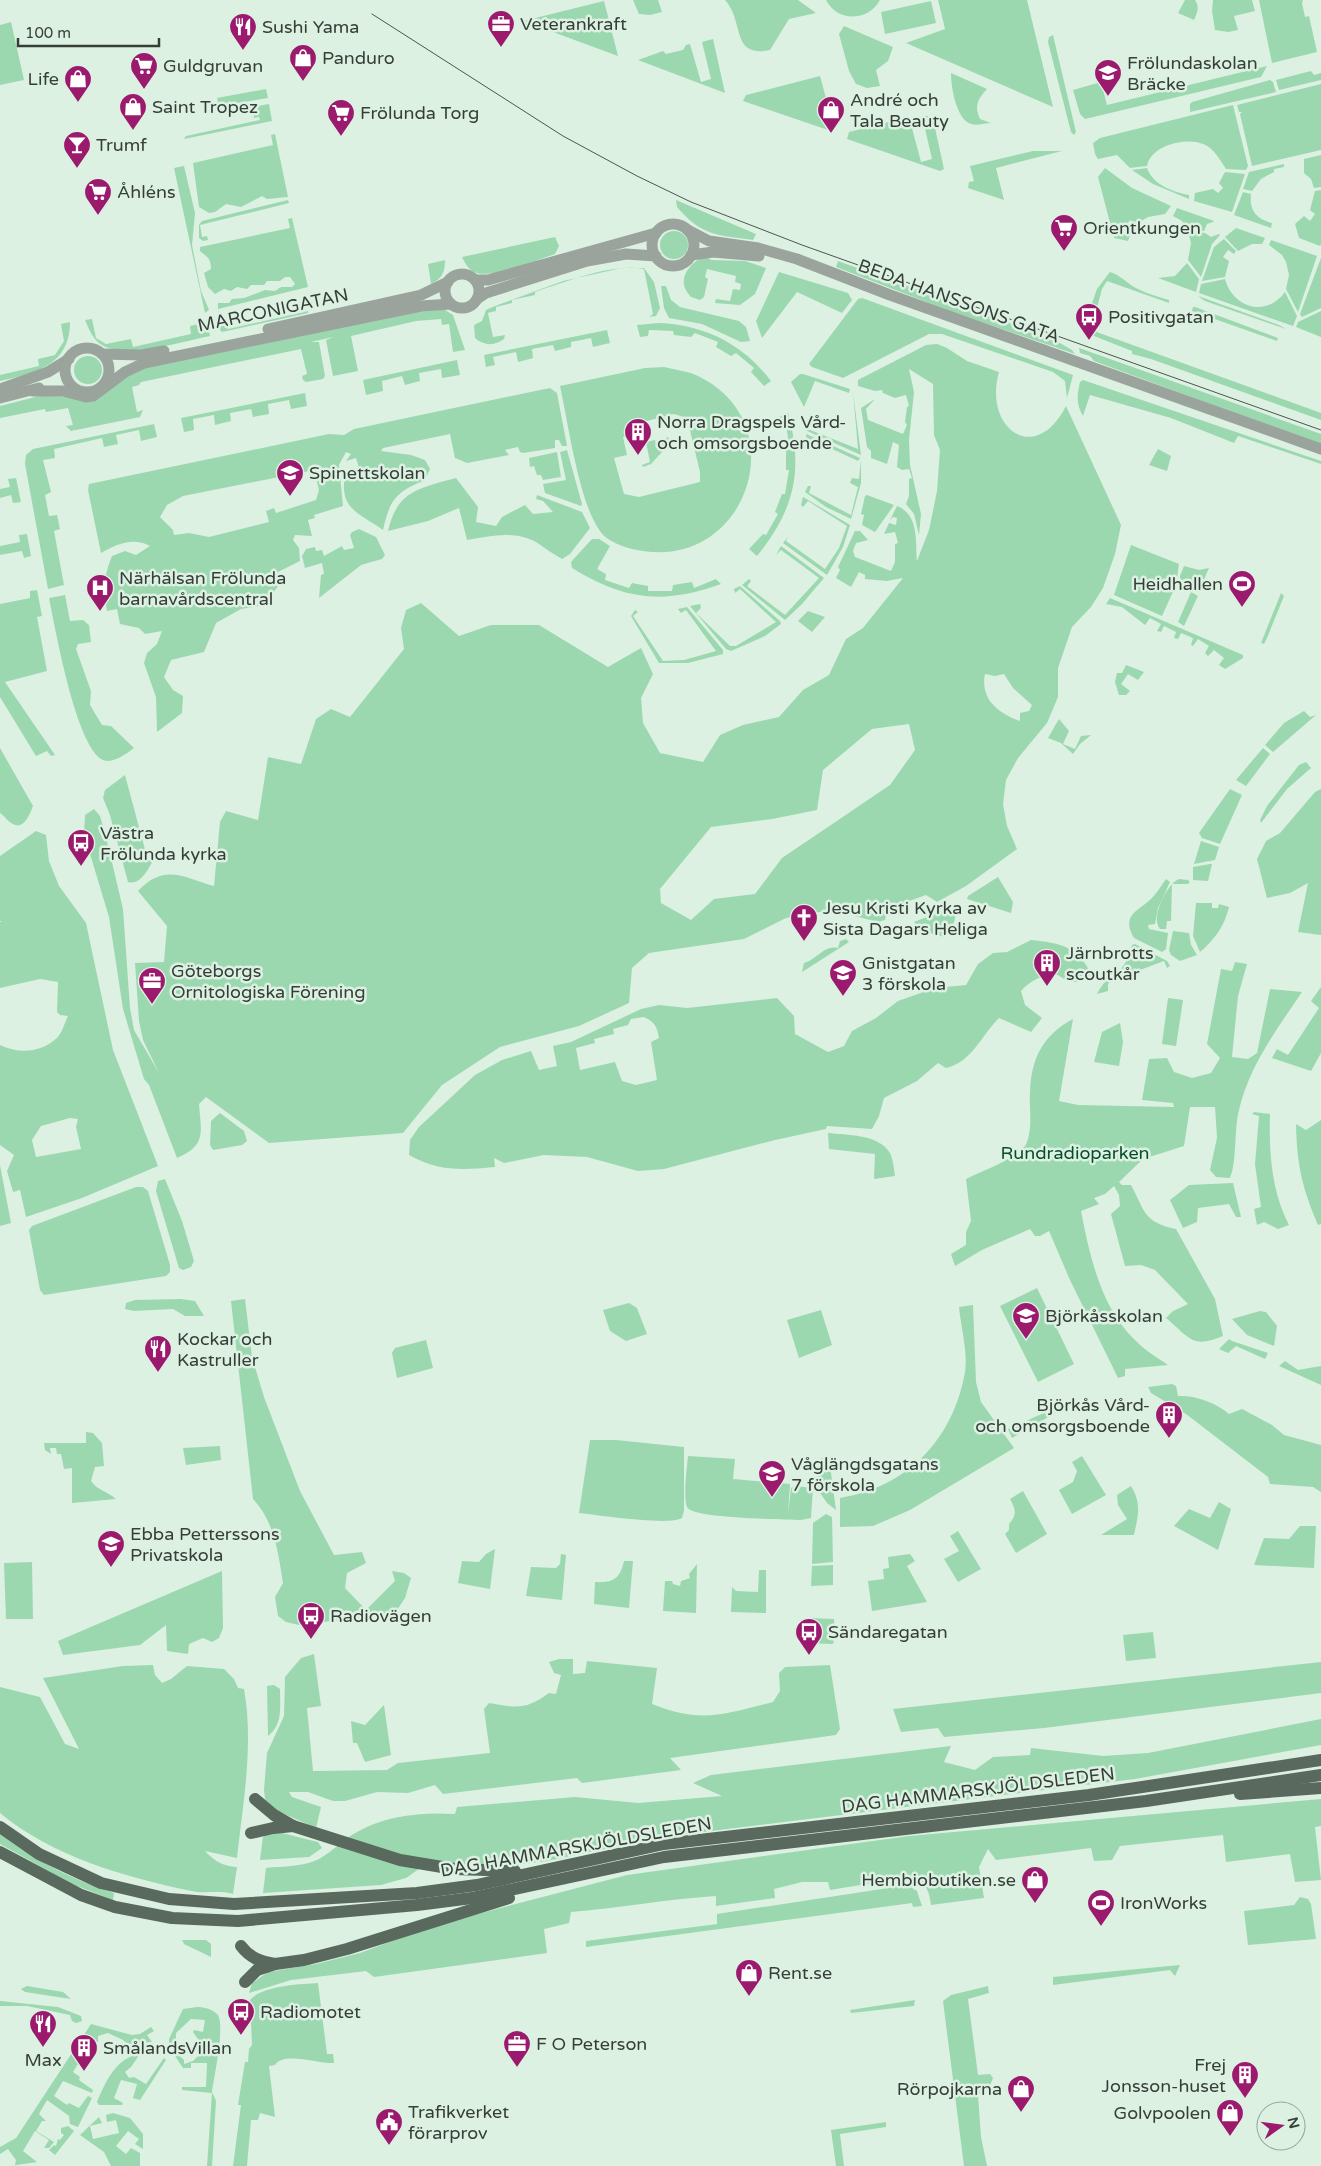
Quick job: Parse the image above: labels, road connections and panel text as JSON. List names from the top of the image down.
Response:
{
  "streets": {
    "main road": ["DAG HAMMARSKJÖLDSLEDEN"],
    "street": ["BEDA HANSSONS GATA", "MARCONIGATAN"]
  },
  "parks": ["Rundradioparken"],
  "places": {
    "office": ["Veterankraft", "Göteborgs Ornitologiska Förening", "F O Peterson"],
    "restaurant": ["Sushi Yama", "Kockar och Kastruller", "Max"],
    "shop": [
      "Panduro",
      "Life",
      "Saint Tropez",
      "André och Tala Beauty",
      "Hembiobutiken.se",
      "Rent.se",
      "Rörpojkarna",
      "Golvpoolen"
    ],
    "supermarket": [
      "Guldgruvan",
      "Frölunda Torg",
      "Åhléns",
      "Orientkungen"
    ],
    "school or university": [
      "Frölundaskolan Bräcke",
      "Spinettskolan",
      "Gnistgatan 3 förskola",
      "Björkåsskolan",
      "Våglängdsgatans 7 förskola",
      "Ebba Petterssons Privatskola"
    ],
    "bar": ["Trumf"],
    "bus stop": [
      "Positivgatan",
      "Västra Frölunda kyrka",
      "Radiovägen",
      "Sändaregatan",
      "Radiomotet"
    ],
    "building": [
      "Norra Dragspels Vård- och omsorgsboende",
      "Järnbrotts scoutkår",
      "Björkås Vård- och omsorgsboende",
      "SmålandsVillan",
      "Frej Jonsson-huset"
    ],
    "sports": ["Heidhallen", "IronWorks"],
    "hospital": ["Närhälsan Frölunda barnavårdscentral"],
    "church": ["Jesu Kristi Kyrka av Sista Dagars Heliga"],
    "public building": ["Trafikverket förarprov"]
  },
  "scale_bar": "100 m",
  "north": "right"
}
